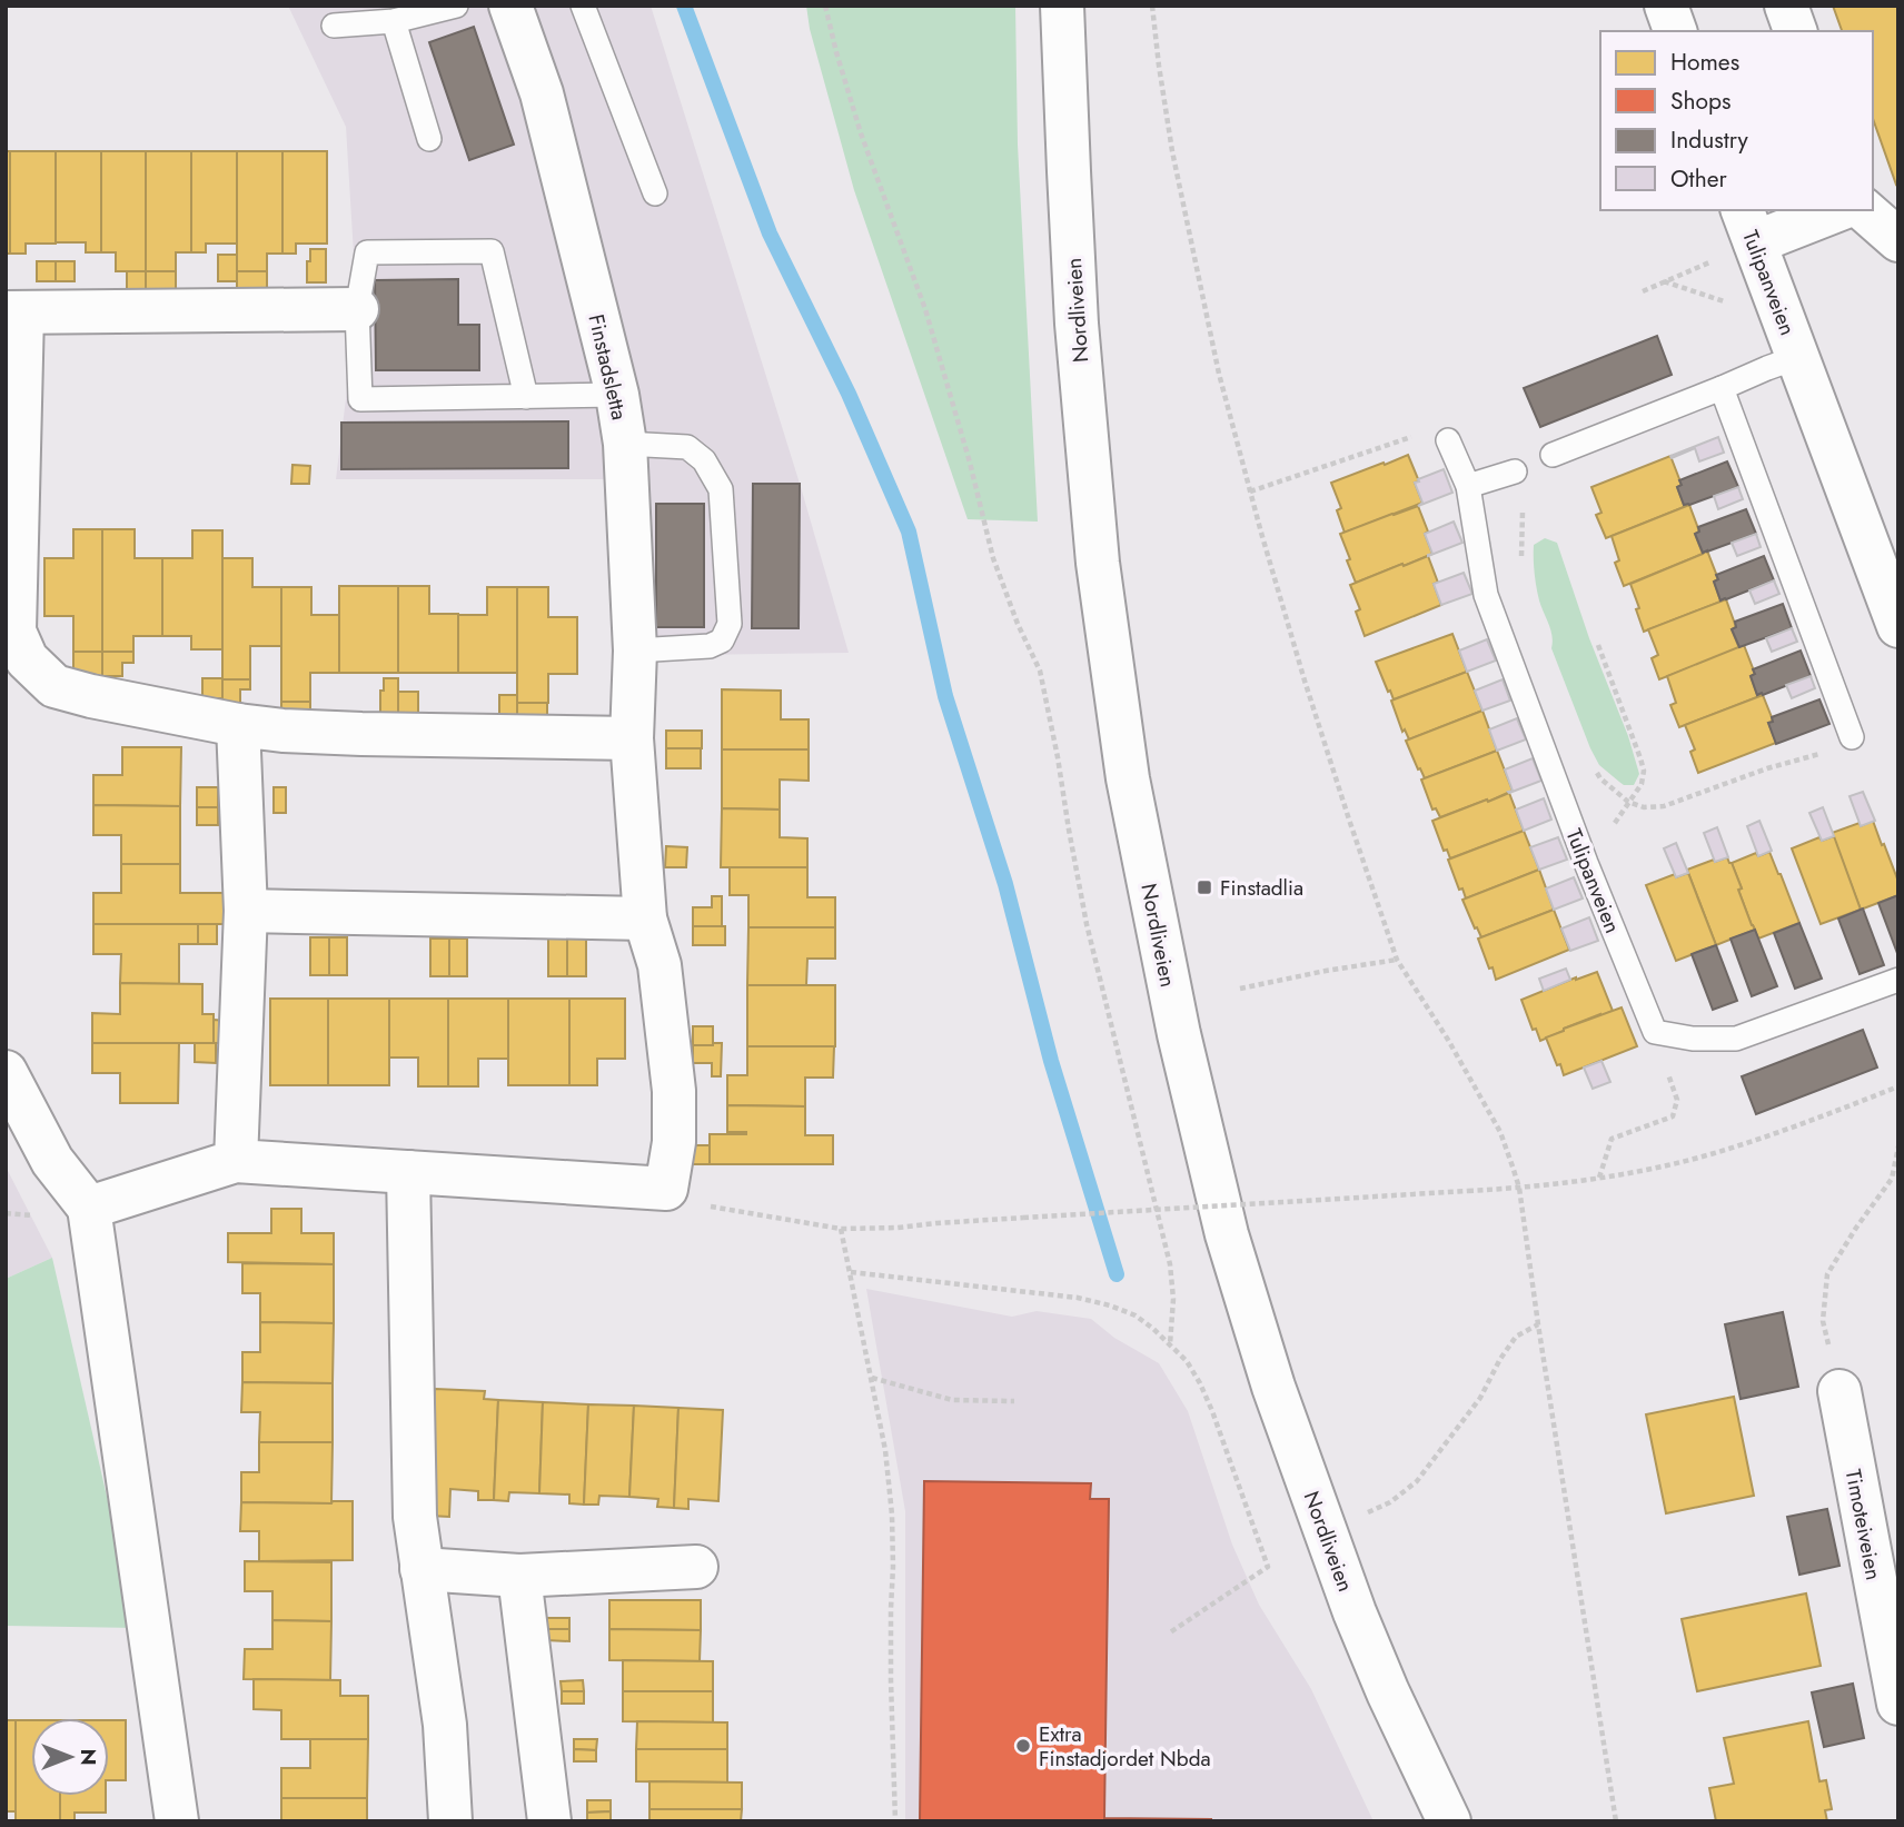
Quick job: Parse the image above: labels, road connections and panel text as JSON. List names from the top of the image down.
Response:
{
  "streets": {
    "street": [
      "Tulipanveien",
      "Nordliveien",
      "Finstadsletta",
      "Timoteiveien"
    ]
  },
  "places": {
    "transit": ["Finstadlia"],
    "other": ["Extra Finstadjordet Nbda"]
  },
  "legend": [
    "Homes",
    "Shops",
    "Industry",
    "Other"
  ],
  "north": "right"
}
